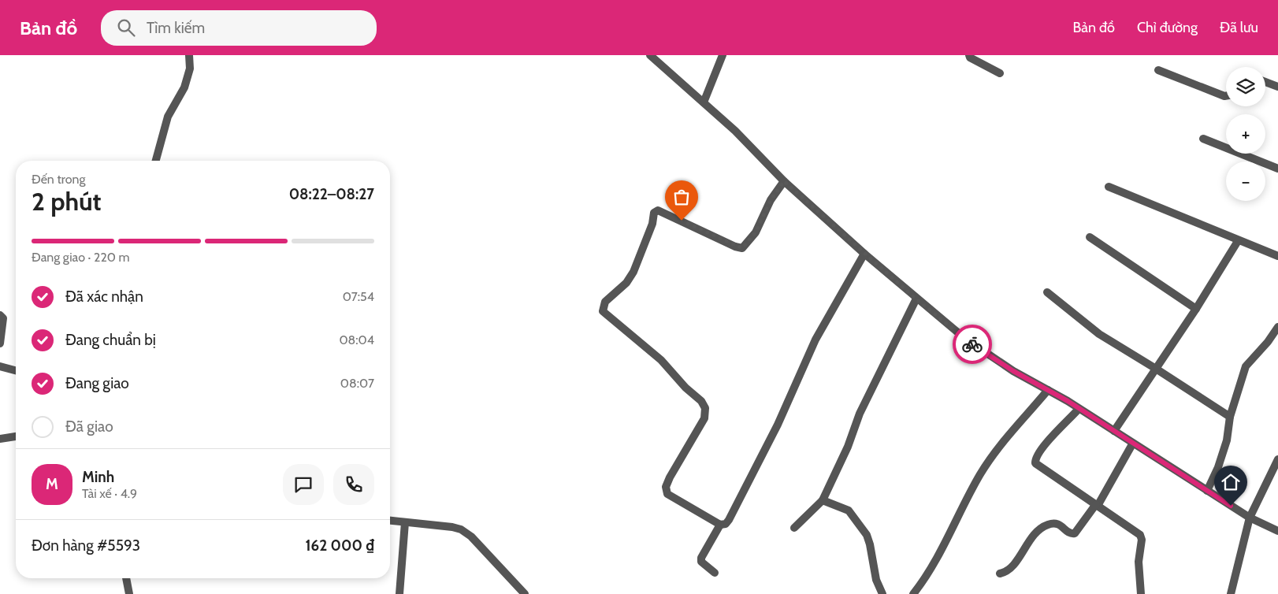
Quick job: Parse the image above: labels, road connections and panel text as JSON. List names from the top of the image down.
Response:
{
  "page": {
    "header": "Bản đồ",
    "search": "Tìm kiếm",
    "nav": ["Bản đồ", "Chỉ đường", "Đã lưu"],
    "map_buttons": ["+", "−"],
    "heading": ["2 phút", "Đến trong", "08:22–08:27"],
    "panel": [
      "Minh",
      "Tài xế · 4.9",
      "Đơn hàng #5593",
      "162 000 ₫"
    ],
    "bar": "Đang giao · 220 m",
    "list": [
      ["Đã xác nhận", "07:54"],
      ["Đang chuẩn bị", "08:04"],
      ["Đang giao", "08:07"],
      "Đã giao"
    ],
    "round": "M"
  }
}
